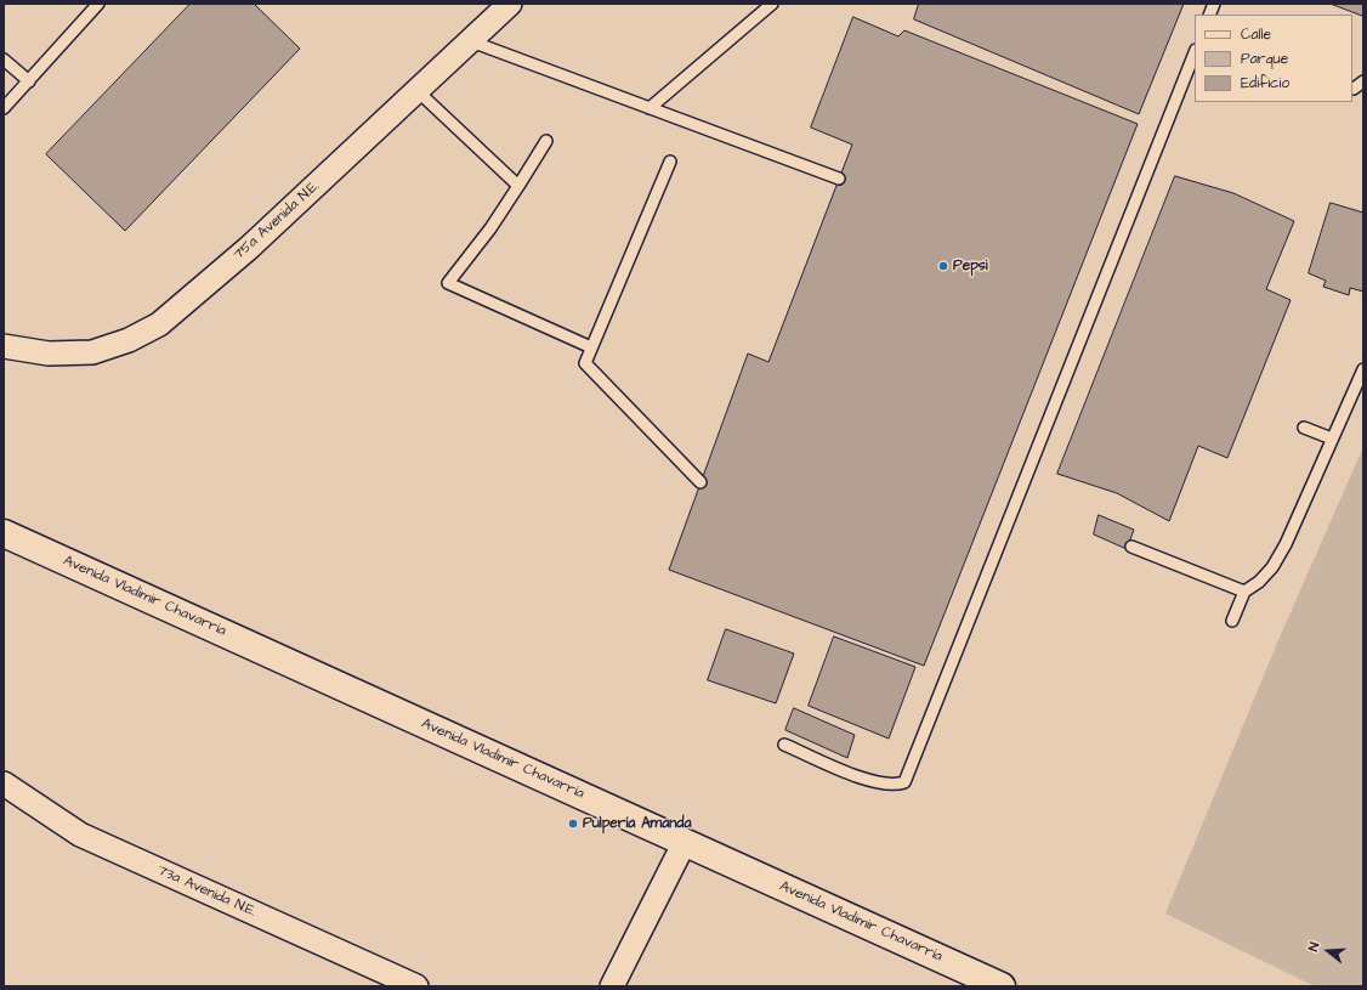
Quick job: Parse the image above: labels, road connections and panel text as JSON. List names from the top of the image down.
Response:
{
  "streets": {
    "street": ["75a Avenida N.E.", "Avenida Vladimir Chavarría", "73a Avenida N.E."]
  },
  "places": ["Pepsi", "Pulpería Amanda"],
  "legend": ["Calle", "Parque", "Edificio"],
  "north": "left"
}
